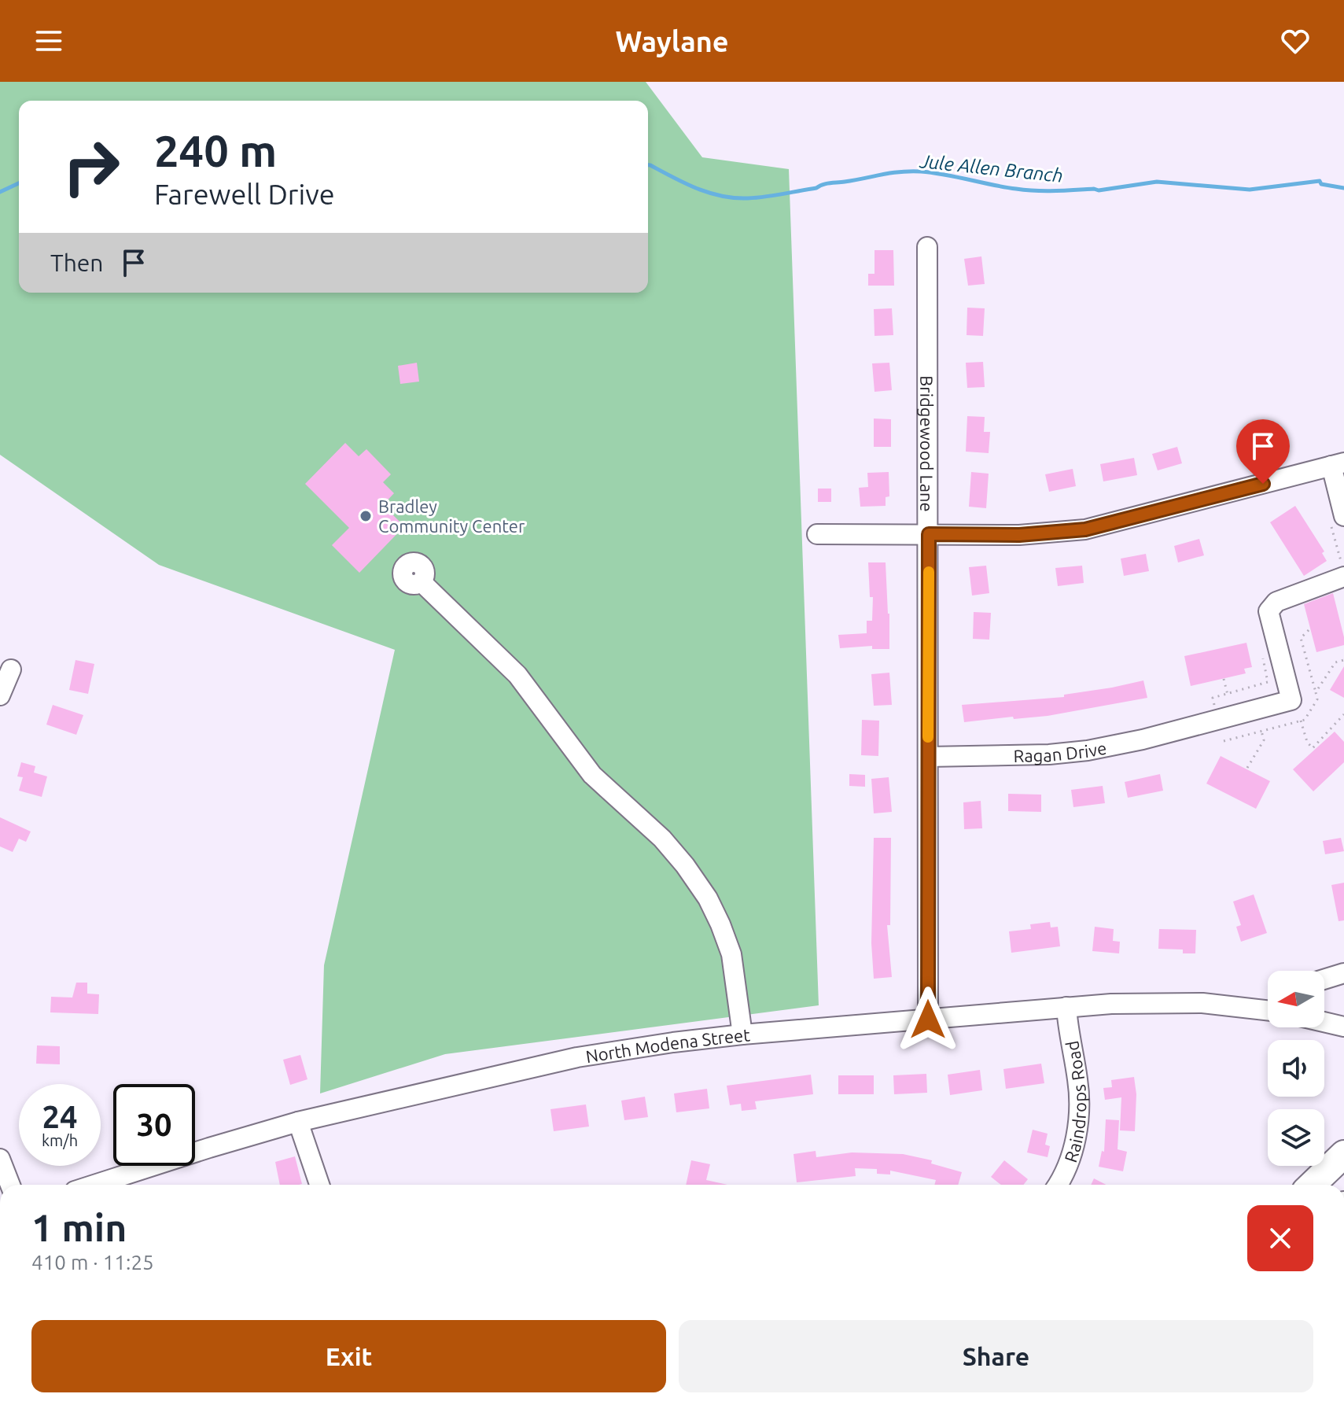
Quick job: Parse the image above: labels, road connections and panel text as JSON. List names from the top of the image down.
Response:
{
  "streets": {
    "street": [
      "Bridgewood Lane",
      "Ragan Drive",
      "North Modena Street",
      "Raindrops Road"
    ]
  },
  "crossings": [
    ["Bridgewood Lane", "Ragan Drive"],
    ["Bridgewood Lane", "North Modena Street"],
    ["North Modena Street", "Raindrops Road"]
  ],
  "water": ["Jule Allen Branch"],
  "places": ["Bradley Community Center"],
  "north": "left",
  "page": {
    "header": "Waylane",
    "turn": ["240 m", "Farewell Drive"],
    "then": "Then",
    "speed": "24 km/h",
    "limit": "30",
    "heading": ["1 min", "410 m · 11:25"],
    "buttons": ["Exit", "Share"]
  }
}
